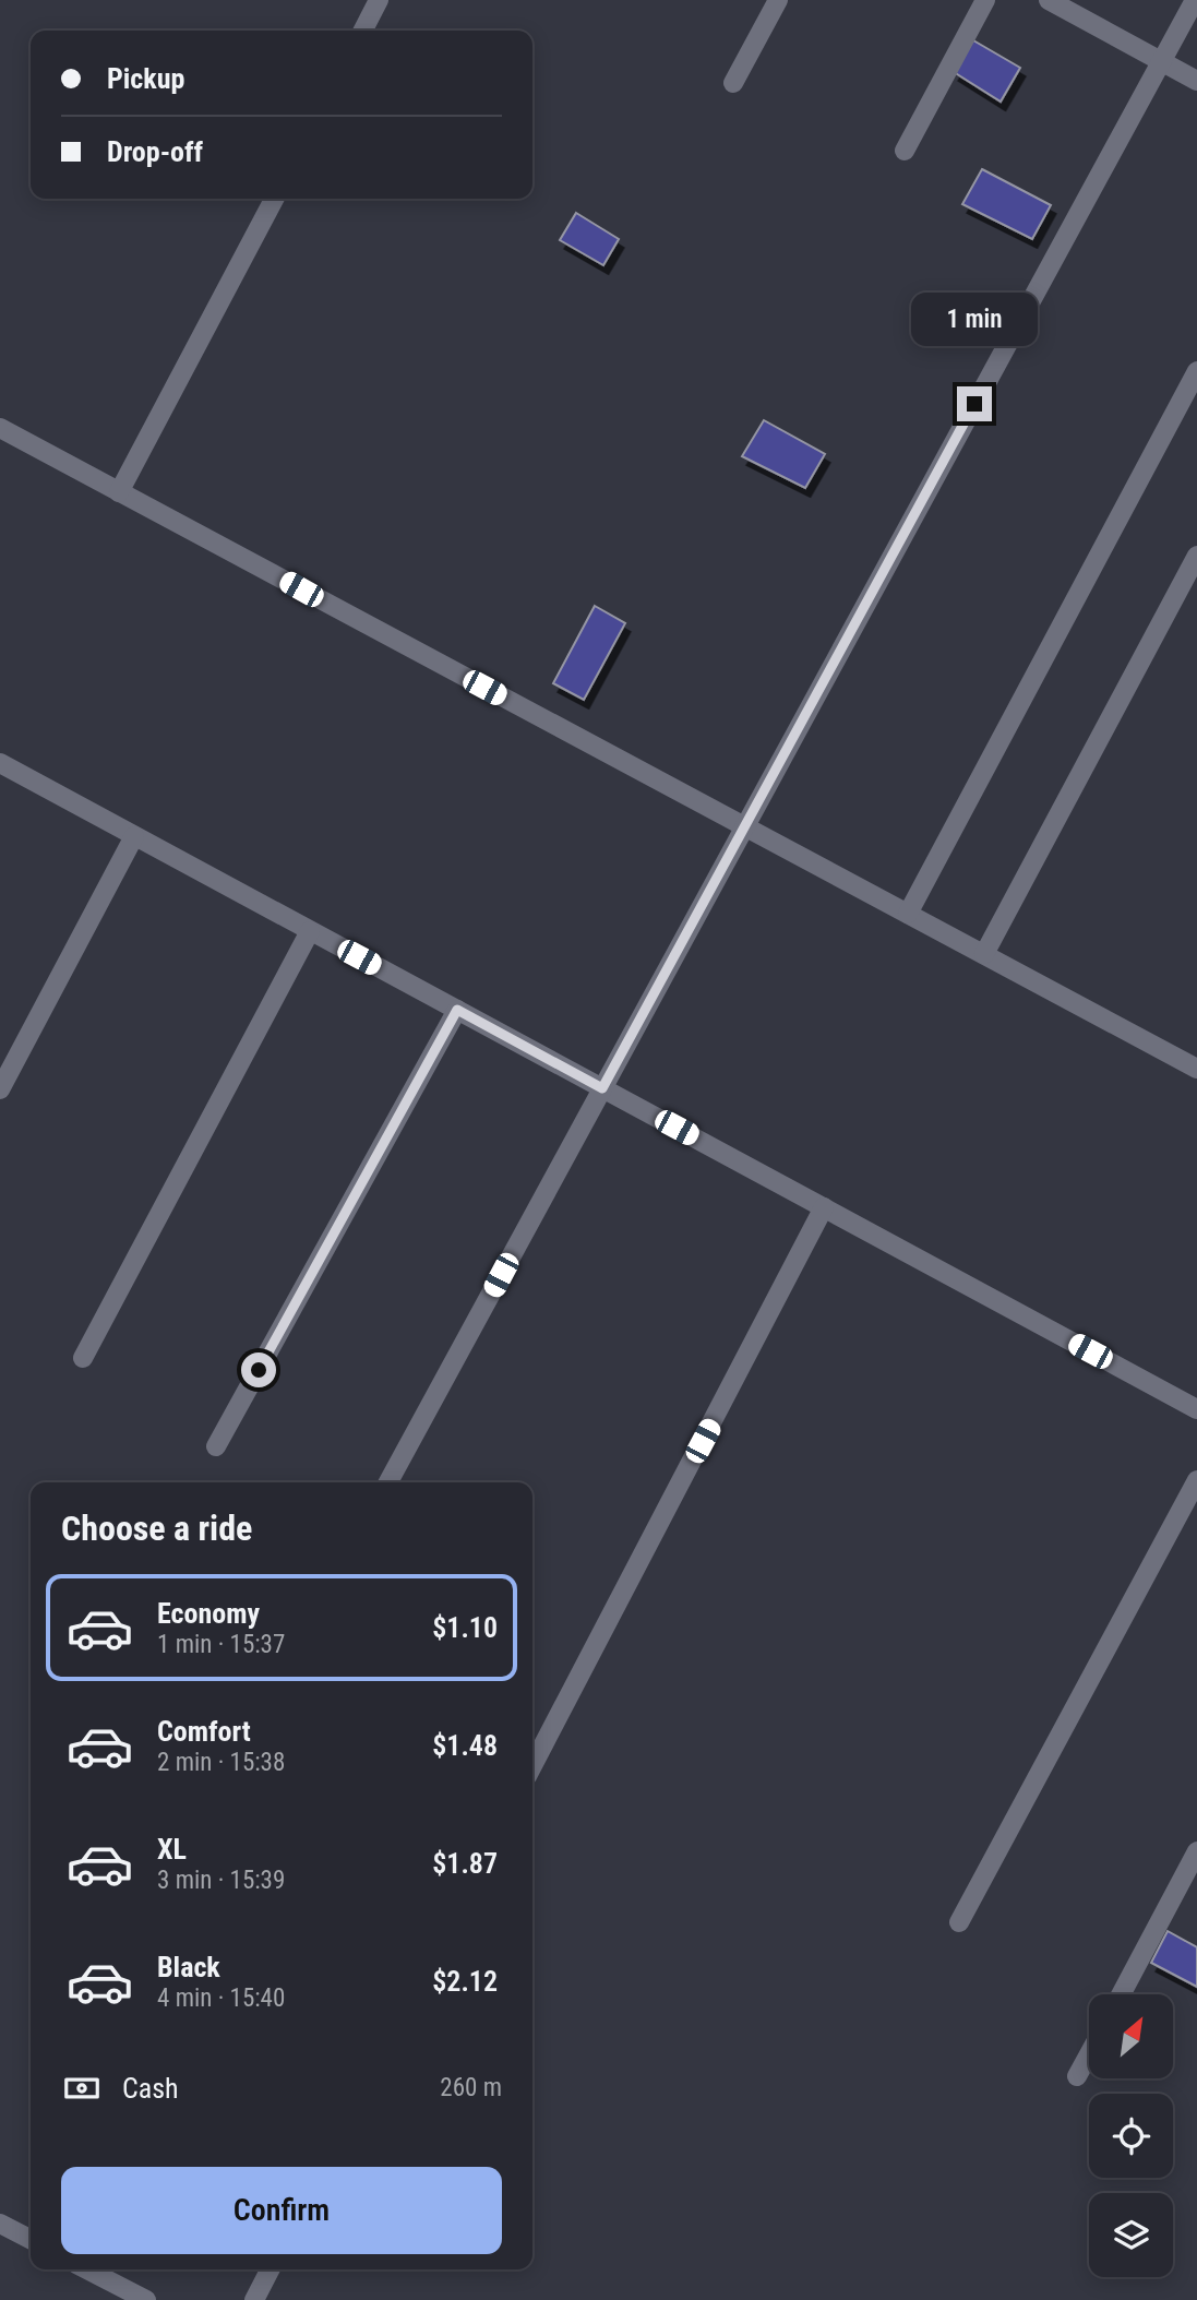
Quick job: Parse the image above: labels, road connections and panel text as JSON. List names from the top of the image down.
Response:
{
  "north": "top right",
  "page": {
    "banner": ["Pickup", "Drop-off"],
    "bubble": "1 min",
    "heading": "Choose a ride",
    "list": [
      {
        "name": "Economy",
        "note": "1 min · 15:37",
        "value": "$1.10"
      },
      {
        "name": "Comfort",
        "note": "2 min · 15:38",
        "value": "$1.48"
      },
      {
        "name": "XL",
        "note": "3 min · 15:39",
        "value": "$1.87"
      },
      {
        "name": "Black",
        "note": "4 min · 15:40",
        "value": "$2.12"
      }
    ],
    "pay": ["Cash", "260 m"],
    "buttons": "Confirm"
  }
}
